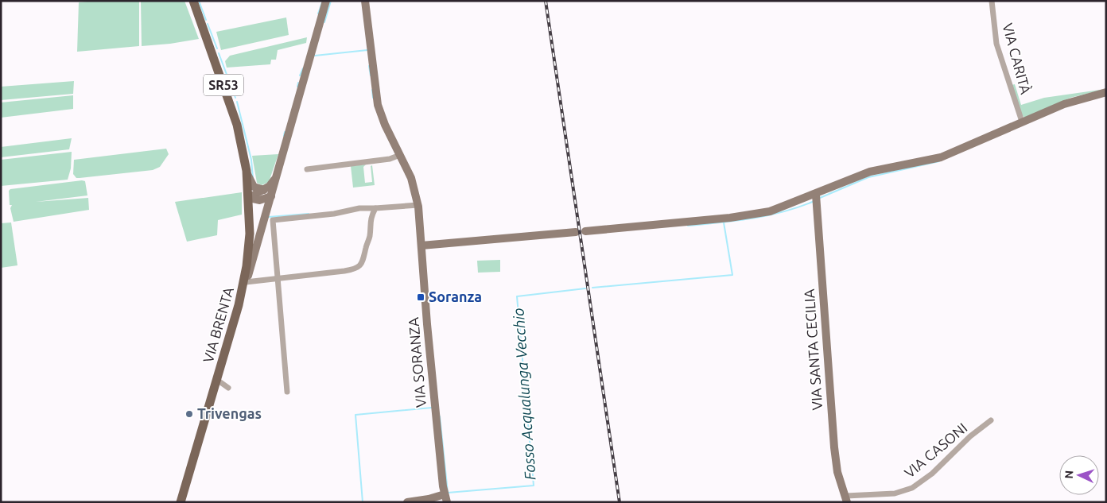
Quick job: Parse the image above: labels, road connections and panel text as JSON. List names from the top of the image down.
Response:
{
  "streets": {
    "main road": ["SR53", "VIA BRENTA"],
    "street": [
      "VIA CARITÀ",
      "VIA SANTA CECILIA",
      "VIA SORANZA",
      "VIA CASONI"
    ]
  },
  "crossings": [
    ["SR53", "VIA BRENTA"],
    ["VIA SANTA CECILIA", "VIA CASONI"]
  ],
  "water": ["Fosso Acqualunga Vecchio"],
  "places": {
    "transit": ["Soranza"],
    "other": ["Trivengas"]
  },
  "north": "left"
}
